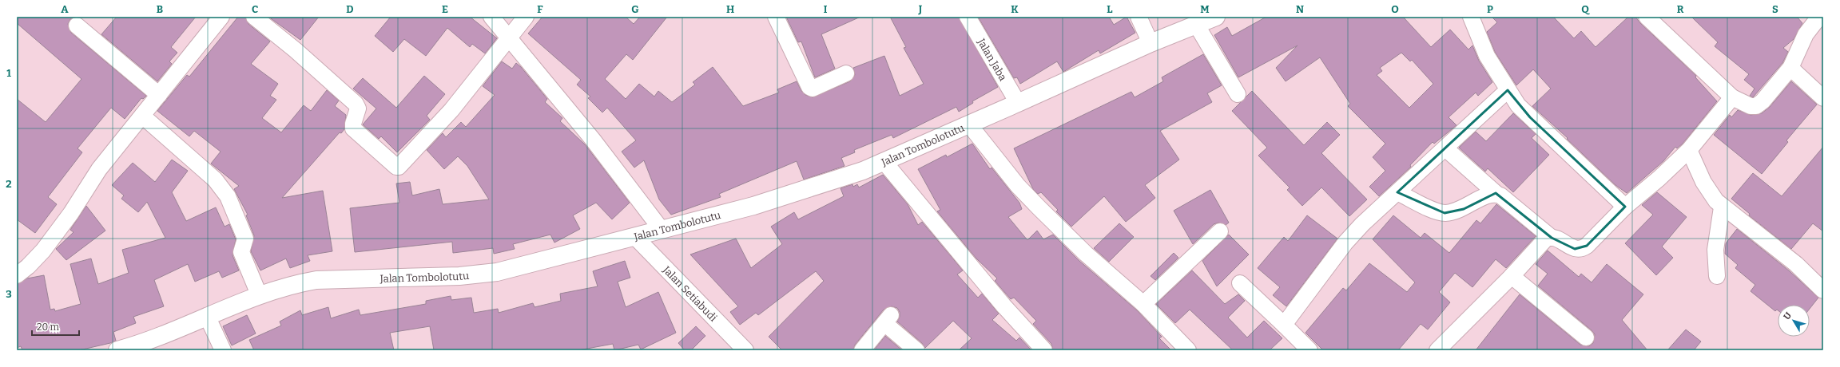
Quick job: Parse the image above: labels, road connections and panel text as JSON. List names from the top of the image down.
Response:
{
  "streets": {
    "street": ["Jalan Jaba", "Jalan Tombolotutu", "Jalan Setiabudi"]
  },
  "crossings": [
    ["Jalan Jaba", "Jalan Tombolotutu"],
    ["Jalan Tombolotutu", "Jalan Setiabudi"]
  ],
  "scale_bar": "20 m",
  "north": "top left",
  "grid": {
    "columns": [
      "A",
      "B",
      "C",
      "D",
      "E",
      "F",
      "G",
      "H",
      "I",
      "J",
      "K",
      "L",
      "M",
      "N",
      "O",
      "P",
      "Q",
      "R",
      "S"
    ],
    "rows": ["1", "2", "3"]
  }
}
